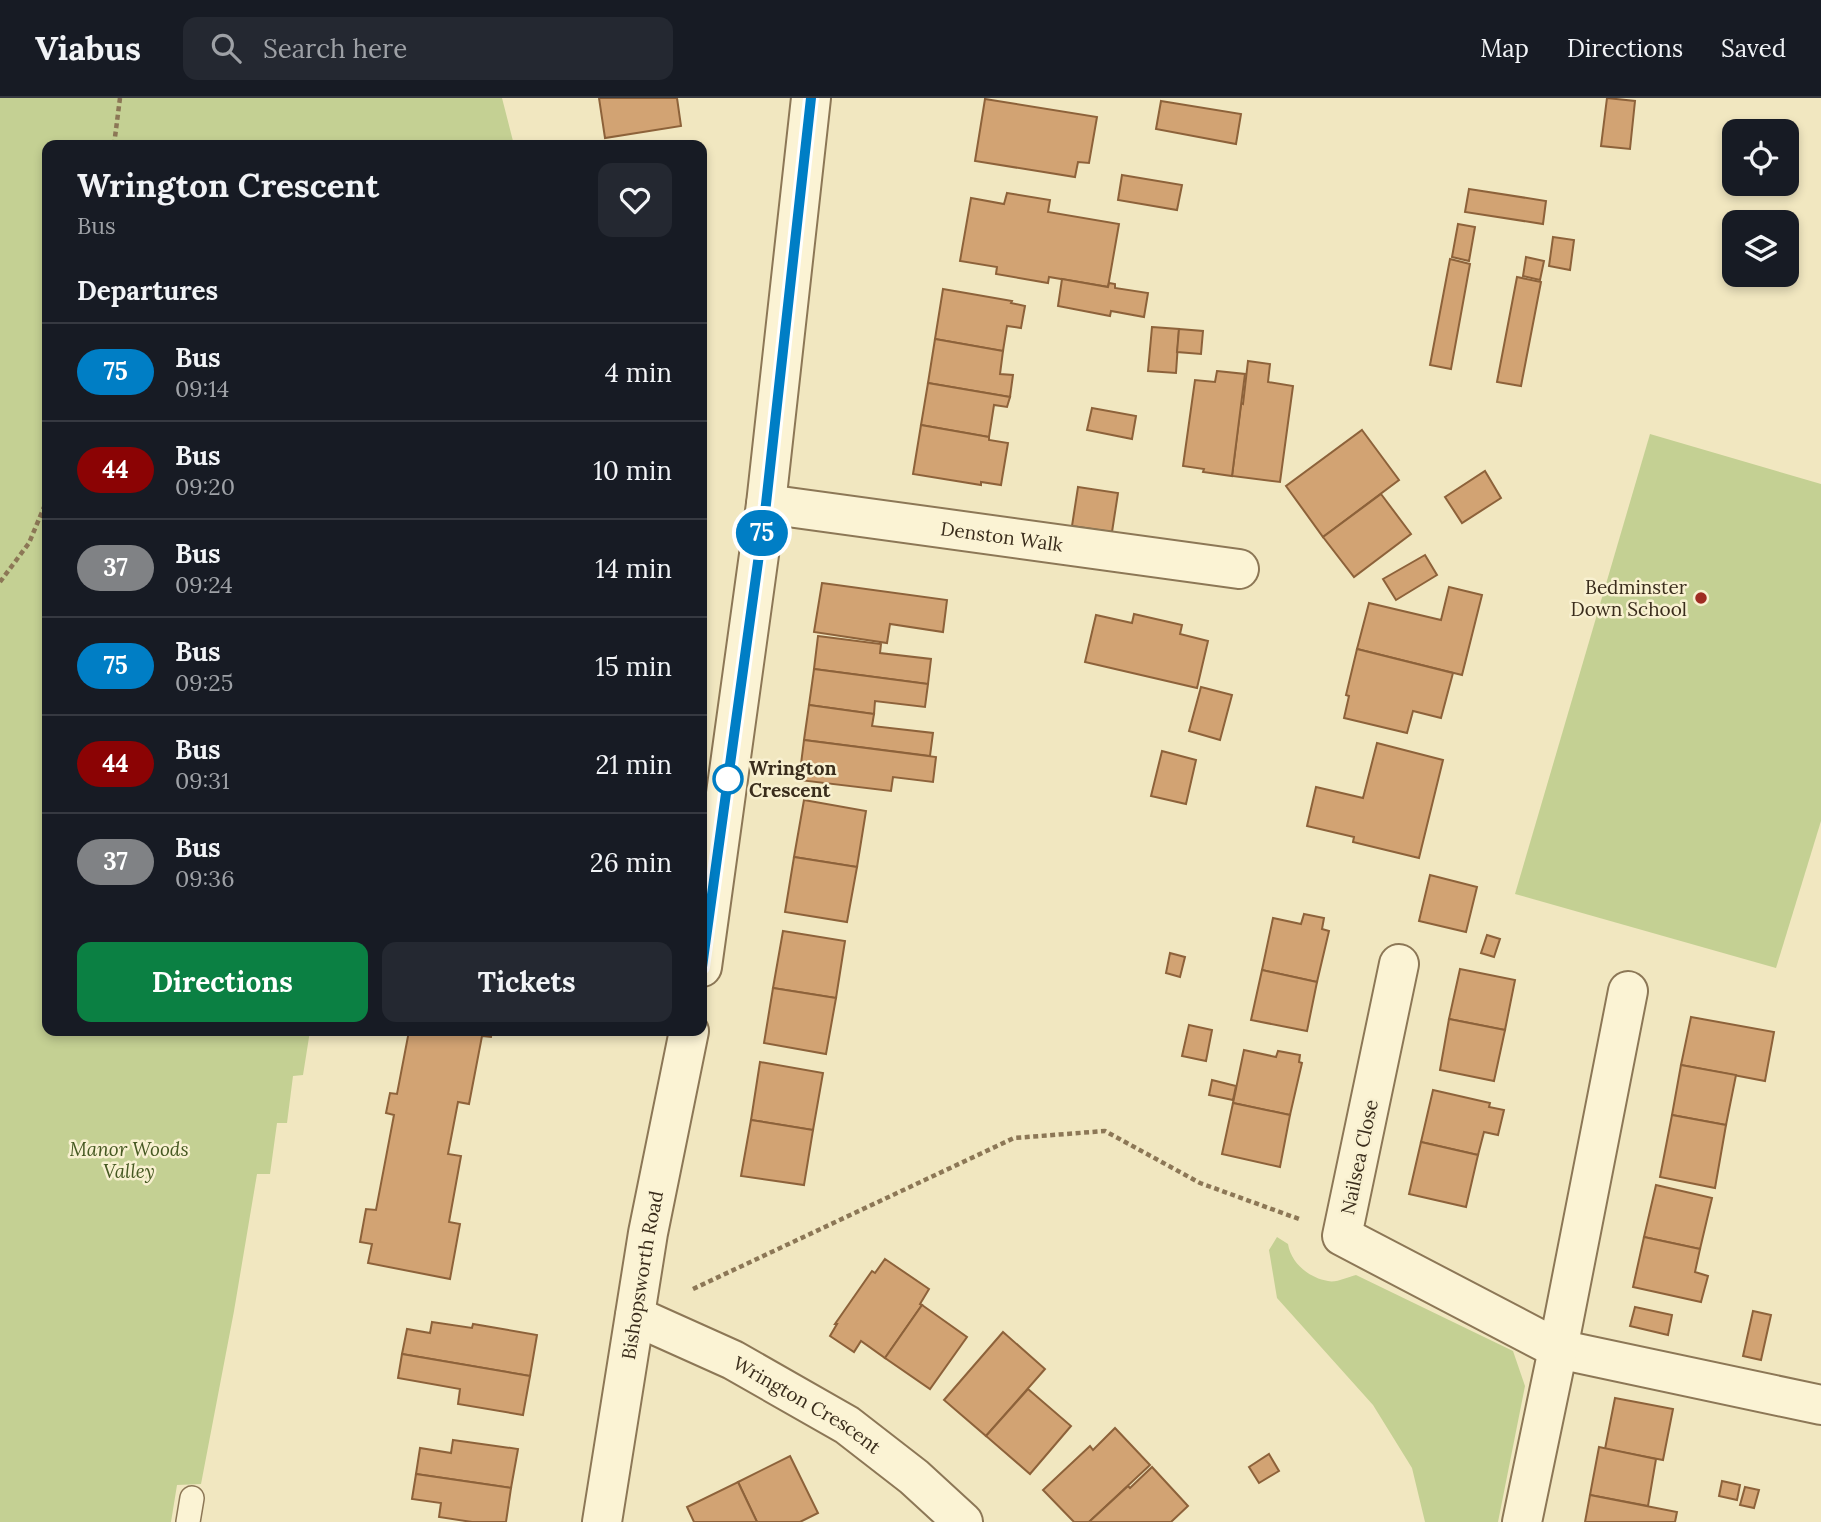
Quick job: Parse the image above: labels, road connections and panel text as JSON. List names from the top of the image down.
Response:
{
  "streets": {
    "street": [
      "Denston Walk",
      "Nailsea Close",
      "Bishopsworth Road",
      "Wrington Crescent"
    ]
  },
  "crossings": [
    ["Bishopsworth Road", "Wrington Crescent"]
  ],
  "parks": ["Manor Woods Valley"],
  "places": ["Bedminster Down School", "Wrington Crescent"],
  "lines": ["bus line 75"],
  "page": {
    "header": "Viabus",
    "search": "Search here",
    "nav": ["Map", "Directions", "Saved"],
    "on_map": "75",
    "heading": [
      ["Wrington Crescent", "Bus"],
      "Departures"
    ],
    "list": [
      {
        "mark": "75",
        "name": "Bus",
        "note": "09:14",
        "value": "4 min"
      },
      {
        "mark": "44",
        "name": "Bus",
        "note": "09:20",
        "value": "10 min"
      },
      {
        "mark": "37",
        "name": "Bus",
        "note": "09:24",
        "value": "14 min"
      },
      {
        "mark": "75",
        "name": "Bus",
        "note": "09:25",
        "value": "15 min"
      },
      {
        "mark": "44",
        "name": "Bus",
        "note": "09:31",
        "value": "21 min"
      },
      {
        "mark": "37",
        "name": "Bus",
        "note": "09:36",
        "value": "26 min"
      }
    ],
    "buttons": ["Directions", "Tickets"]
  }
}
